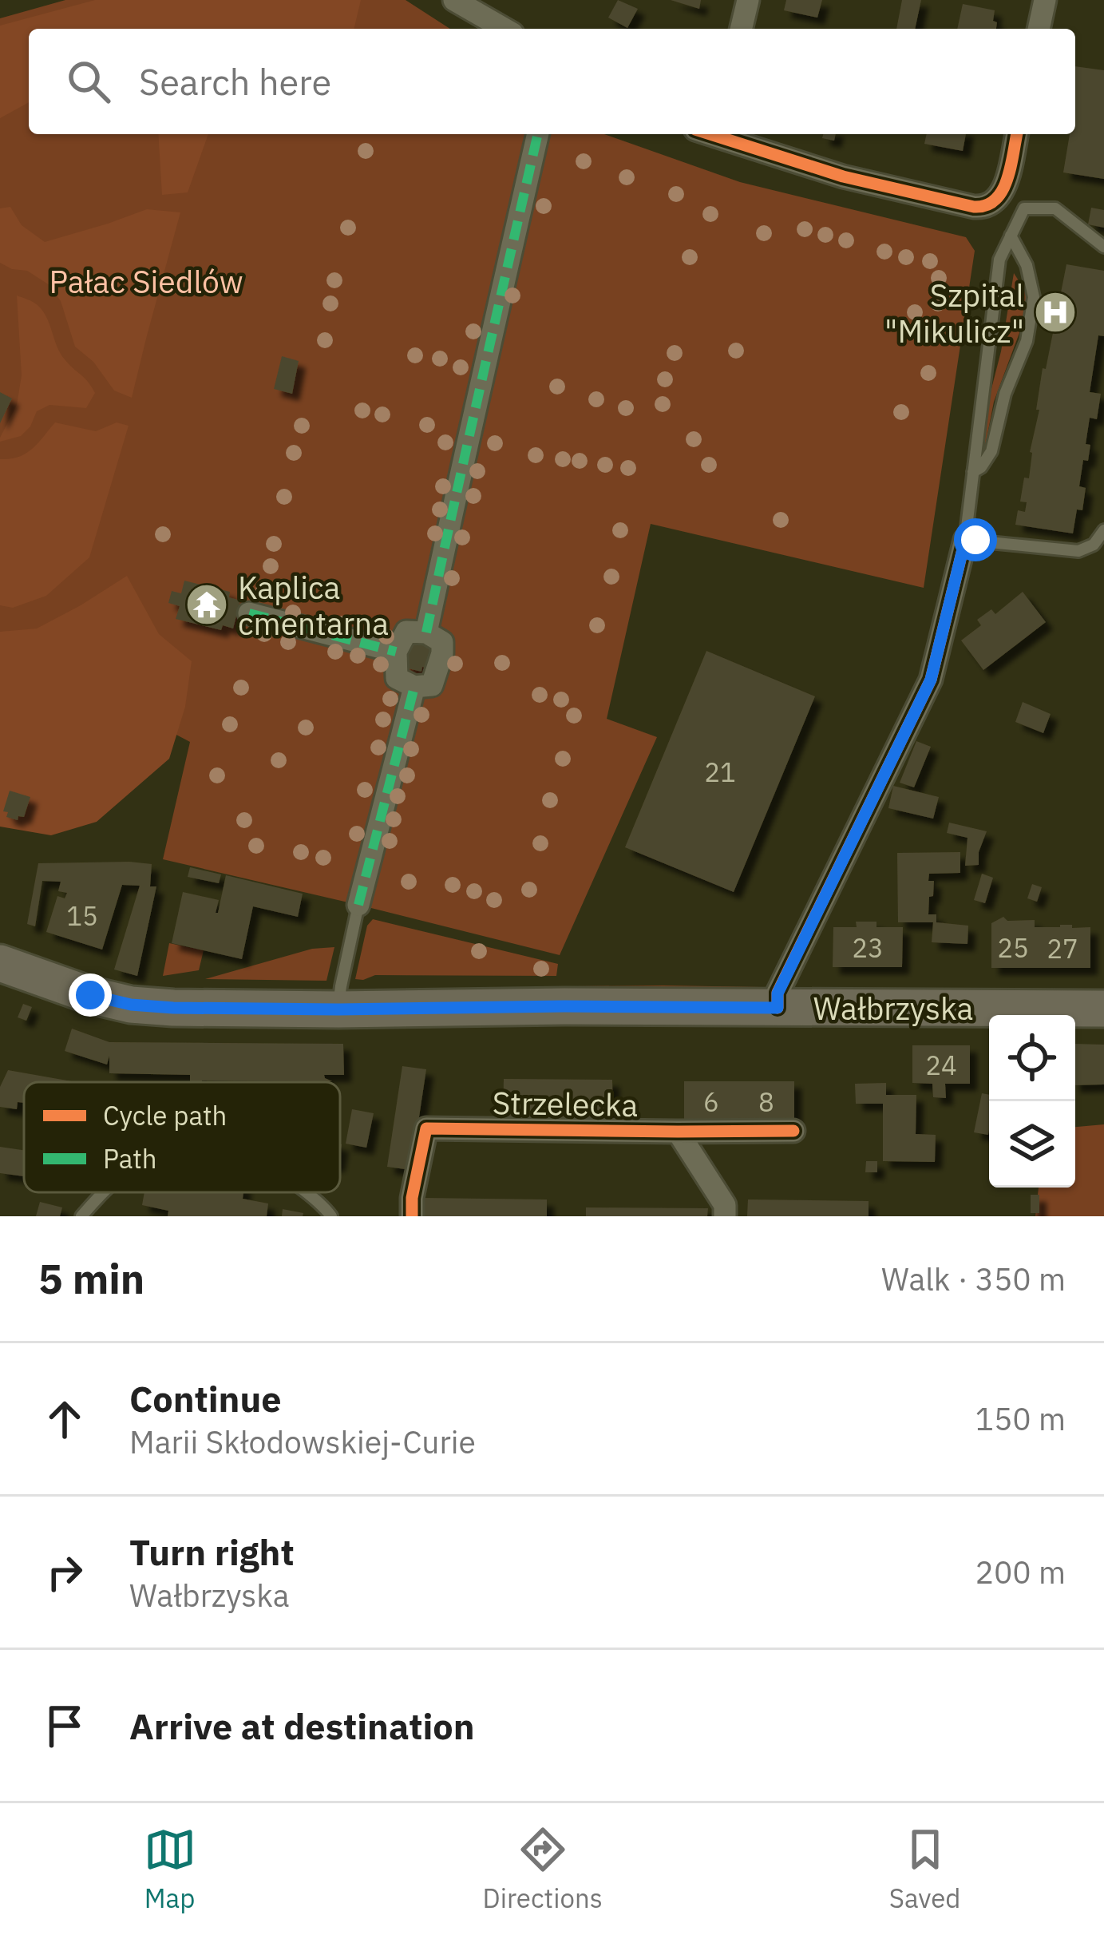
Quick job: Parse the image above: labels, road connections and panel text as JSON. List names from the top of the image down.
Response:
{
  "streets": {
    "main road": ["Wałbrzyska"],
    "street": ["Strzelecka"]
  },
  "parks": ["Pałac Siedlów"],
  "places": {
    "hospital": ["Szpital \"Mikulicz\""],
    "temple": ["Kaplica cmentarna"]
  },
  "house_numbers": [
    "21",
    "15",
    "23",
    "25",
    "27",
    "24",
    "6",
    "8"
  ],
  "legend": ["Cycle path", "Path"],
  "page": {
    "search": "Search here",
    "heading": ["5 min", "Walk · 350 m"],
    "list": [
      ["Continue", "Marii Skłodowskiej-Curie", "150 m"],
      ["Turn right", "Wałbrzyska", "200 m"],
      "Arrive at destination"
    ],
    "nav": ["Map", "Directions", "Saved"]
  }
}
